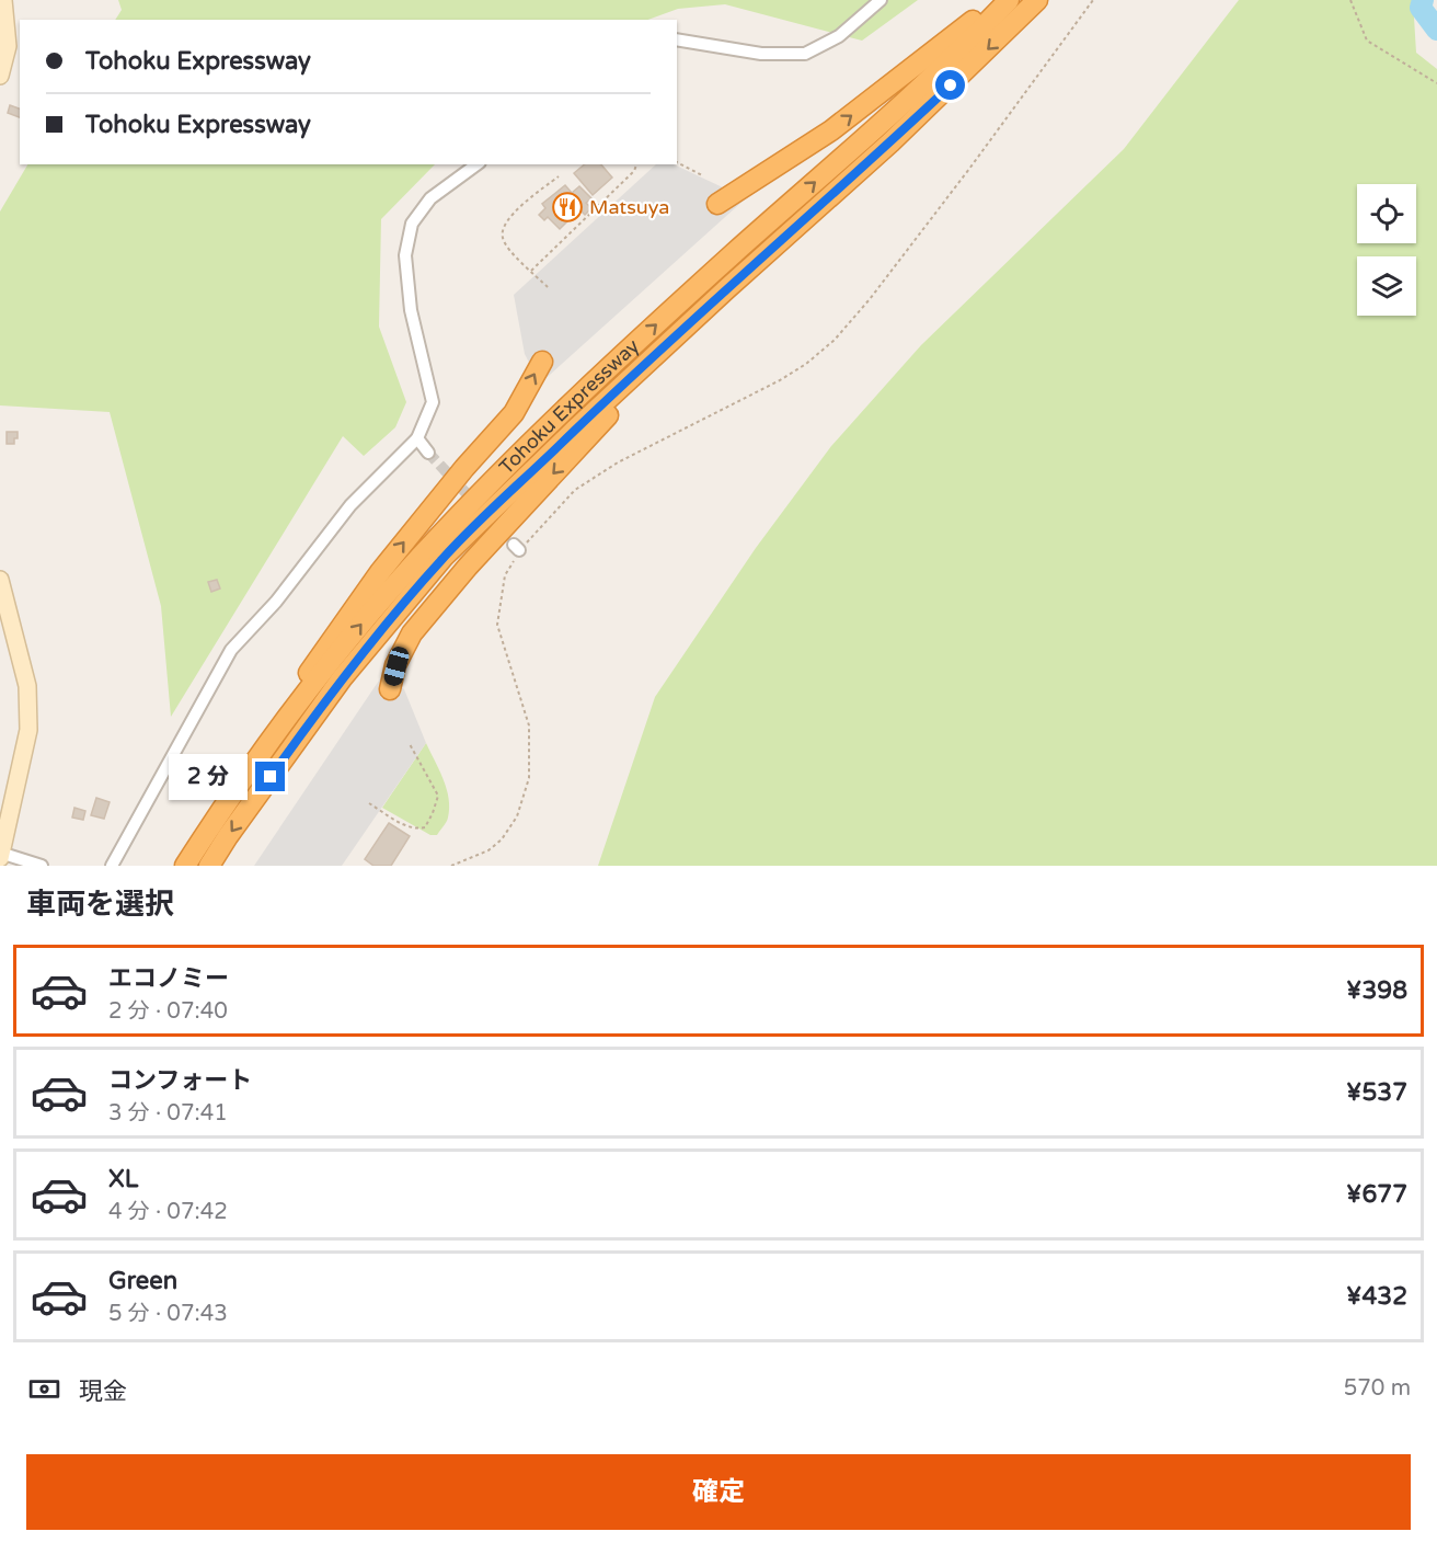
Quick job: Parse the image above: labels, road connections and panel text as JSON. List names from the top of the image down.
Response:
{
  "streets": {
    "highway": ["Tohoku Expressway"]
  },
  "places": {
    "restaurant": ["Matsuya"]
  },
  "page": {
    "banner": ["Tohoku Expressway", "Tohoku Expressway"],
    "bubble": "2 分",
    "heading": "車両を選択",
    "list": [
      {
        "name": "エコノミー",
        "note": "2 分 · 07:40",
        "value": "¥398"
      },
      {
        "name": "コンフォート",
        "note": "3 分 · 07:41",
        "value": "¥537"
      },
      {
        "name": "XL",
        "note": "4 分 · 07:42",
        "value": "¥677"
      },
      {
        "name": "Green",
        "note": "5 分 · 07:43",
        "value": "¥432"
      }
    ],
    "pay": ["現金", "570 m"],
    "buttons": "確定"
  }
}
